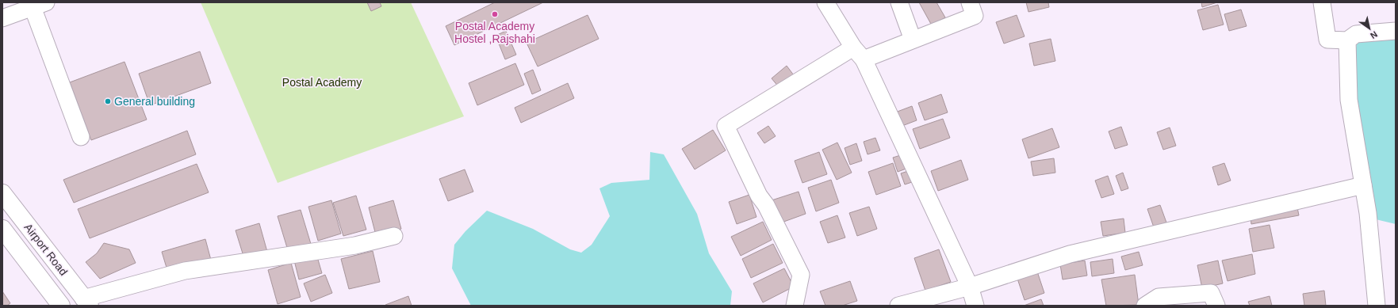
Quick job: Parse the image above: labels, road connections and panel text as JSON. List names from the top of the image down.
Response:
{
  "streets": {
    "main road": ["Airport Road"]
  },
  "parks": ["Postal Academy"],
  "places": ["Postal Academy Hostel ,Rajshahi", "General building"],
  "north": "bottom right"
}
